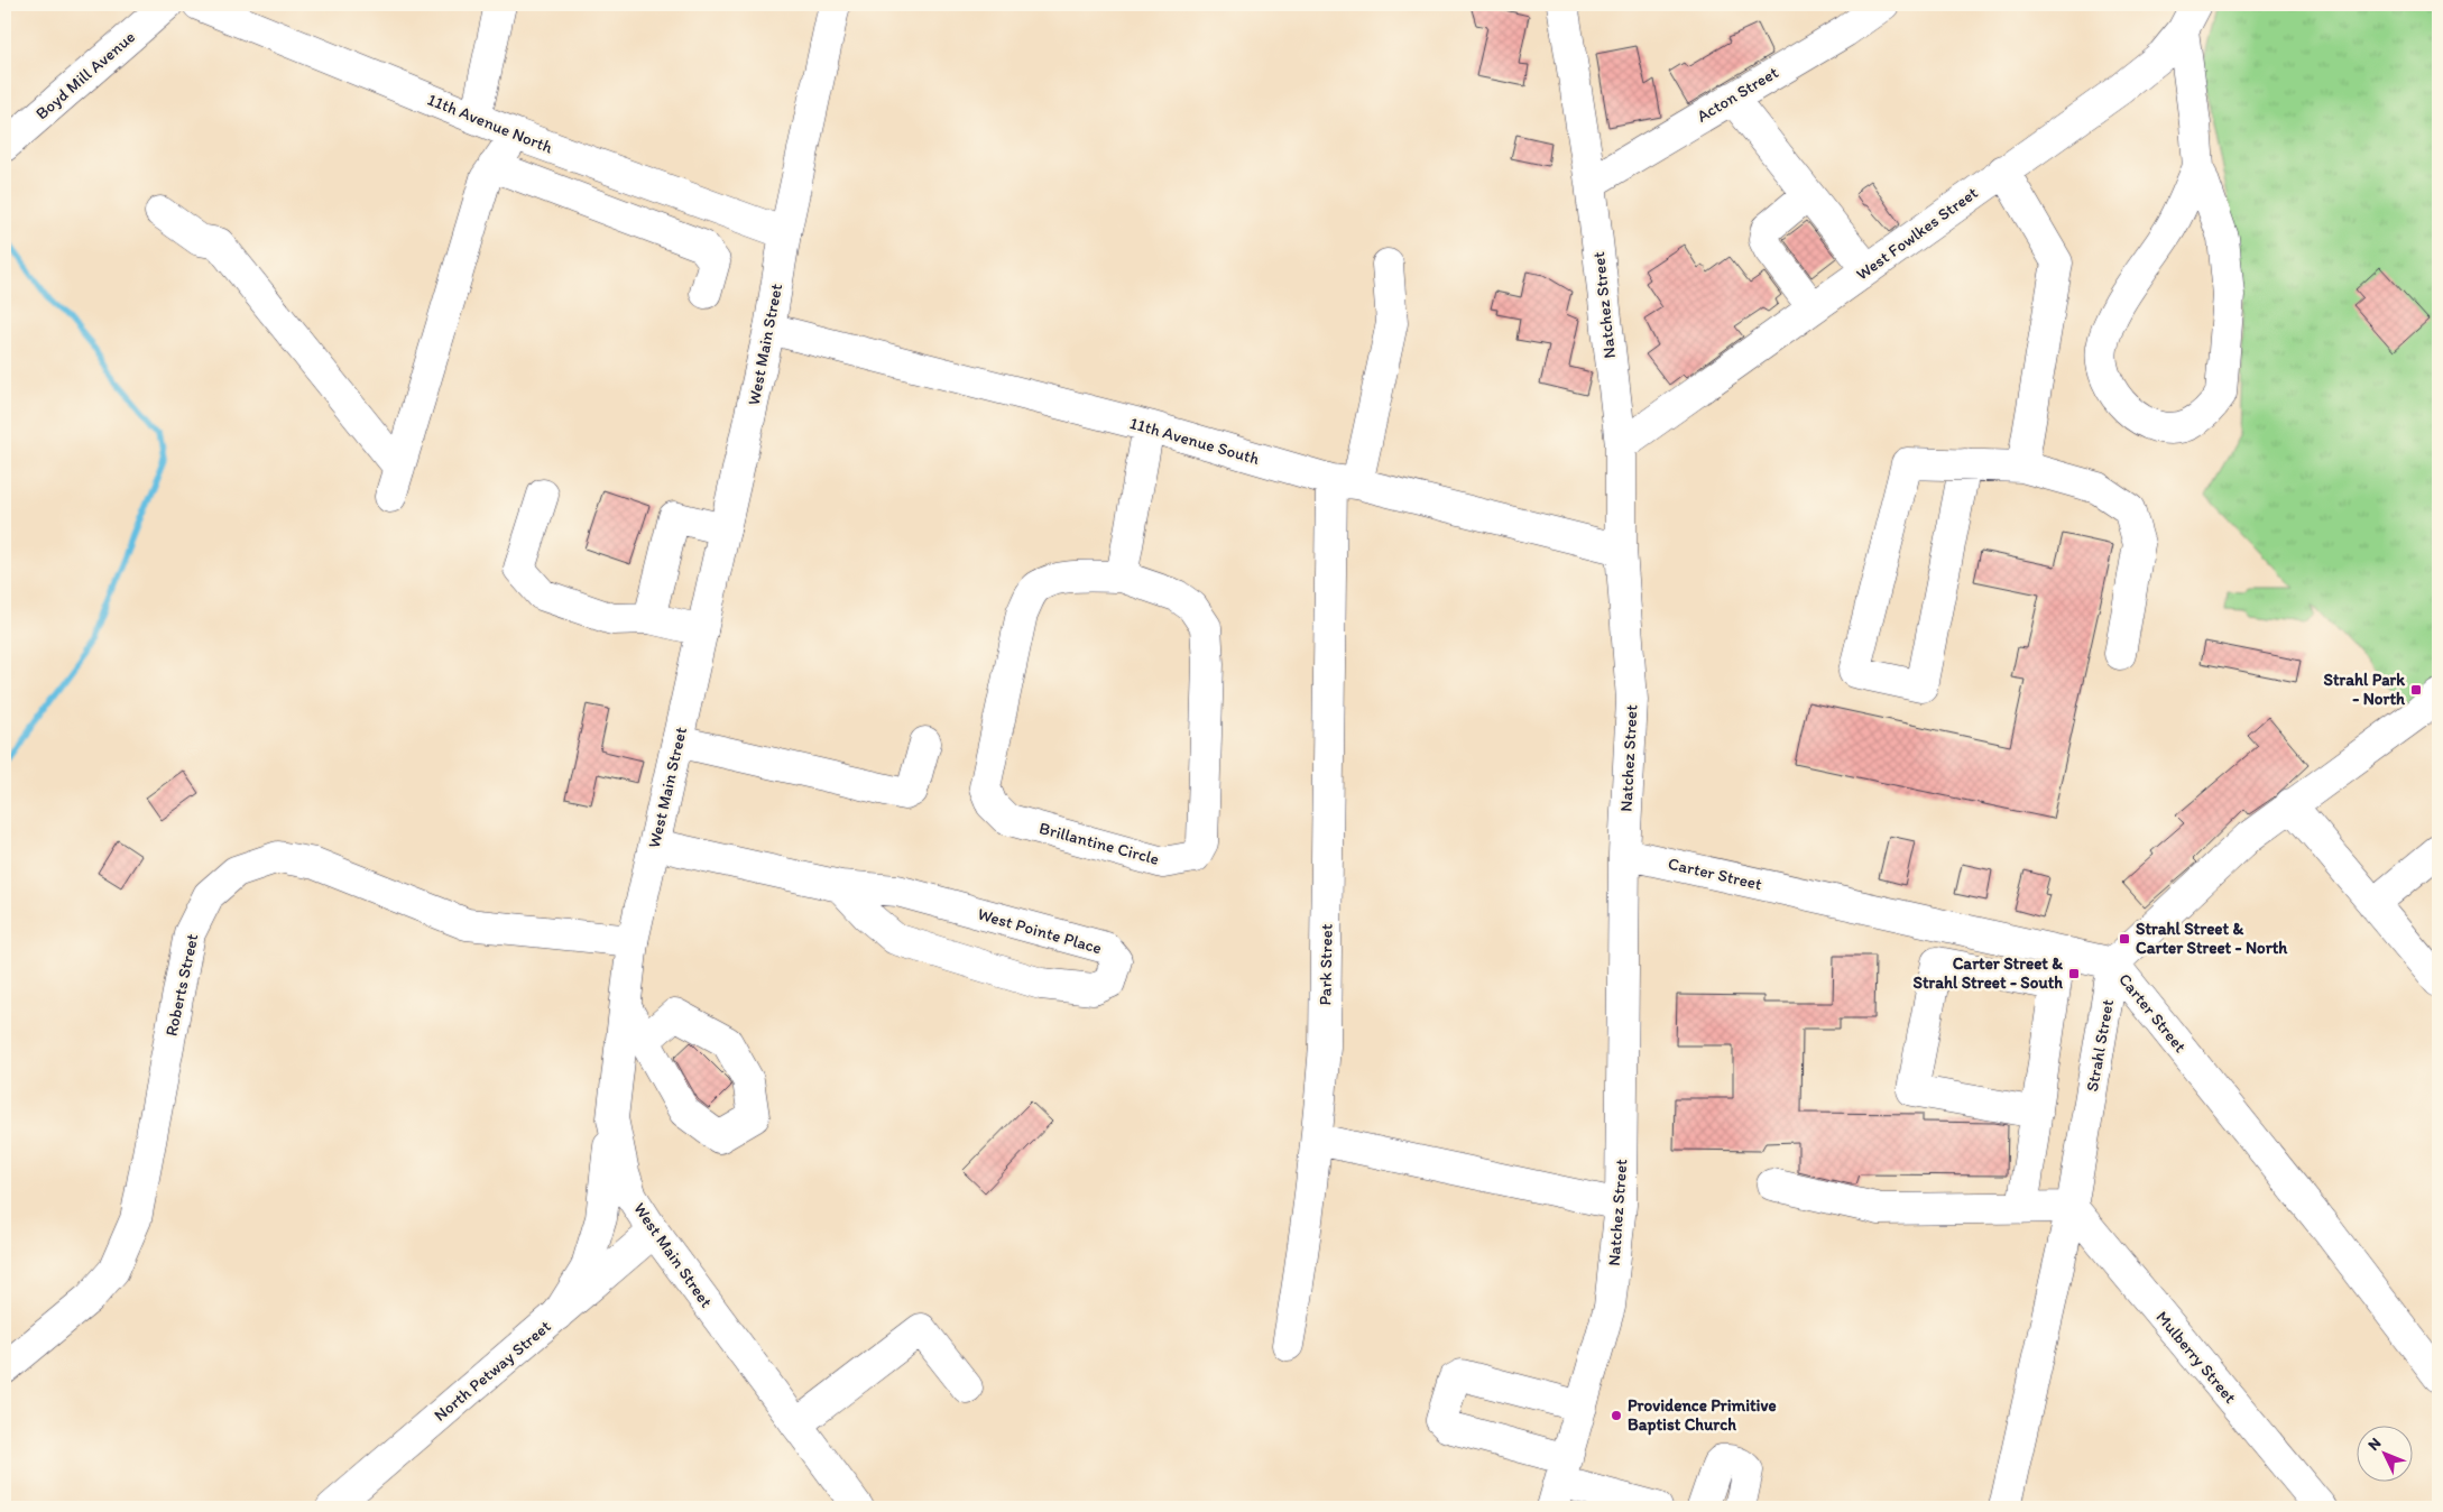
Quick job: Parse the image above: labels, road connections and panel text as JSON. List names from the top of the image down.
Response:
{
  "streets": {
    "street": [
      "Boyd Mill Avenue",
      "Acton Street",
      "11th Avenue North",
      "West Fowlkes Street",
      "Natchez Street",
      "West Main Street",
      "11th Avenue South",
      "Brillantine Circle",
      "Carter Street",
      "West Pointe Place",
      "Park Street",
      "Roberts Street",
      "Strahl Street",
      "Mulberry Street",
      "North Petway Street"
    ]
  },
  "crossings": [
    ["Acton Street", "Natchez Street"],
    ["11th Avenue North", "West Main Street"],
    ["West Fowlkes Street", "Natchez Street"],
    ["Natchez Street", "11th Avenue South"],
    ["Natchez Street", "Carter Street"],
    ["West Main Street", "11th Avenue South"],
    ["West Main Street", "West Pointe Place"],
    ["West Main Street", "Roberts Street"],
    ["West Main Street", "North Petway Street"],
    ["11th Avenue South", "Park Street"],
    ["Carter Street", "Strahl Street"],
    ["Strahl Street", "Mulberry Street"]
  ],
  "places": {
    "transit": ["Strahl Park - North", "Strahl Street & Carter Street - North", "Carter Street & Strahl Street - South"],
    "other": ["Providence Primitive Baptist Church"]
  },
  "north": "top left"
}
